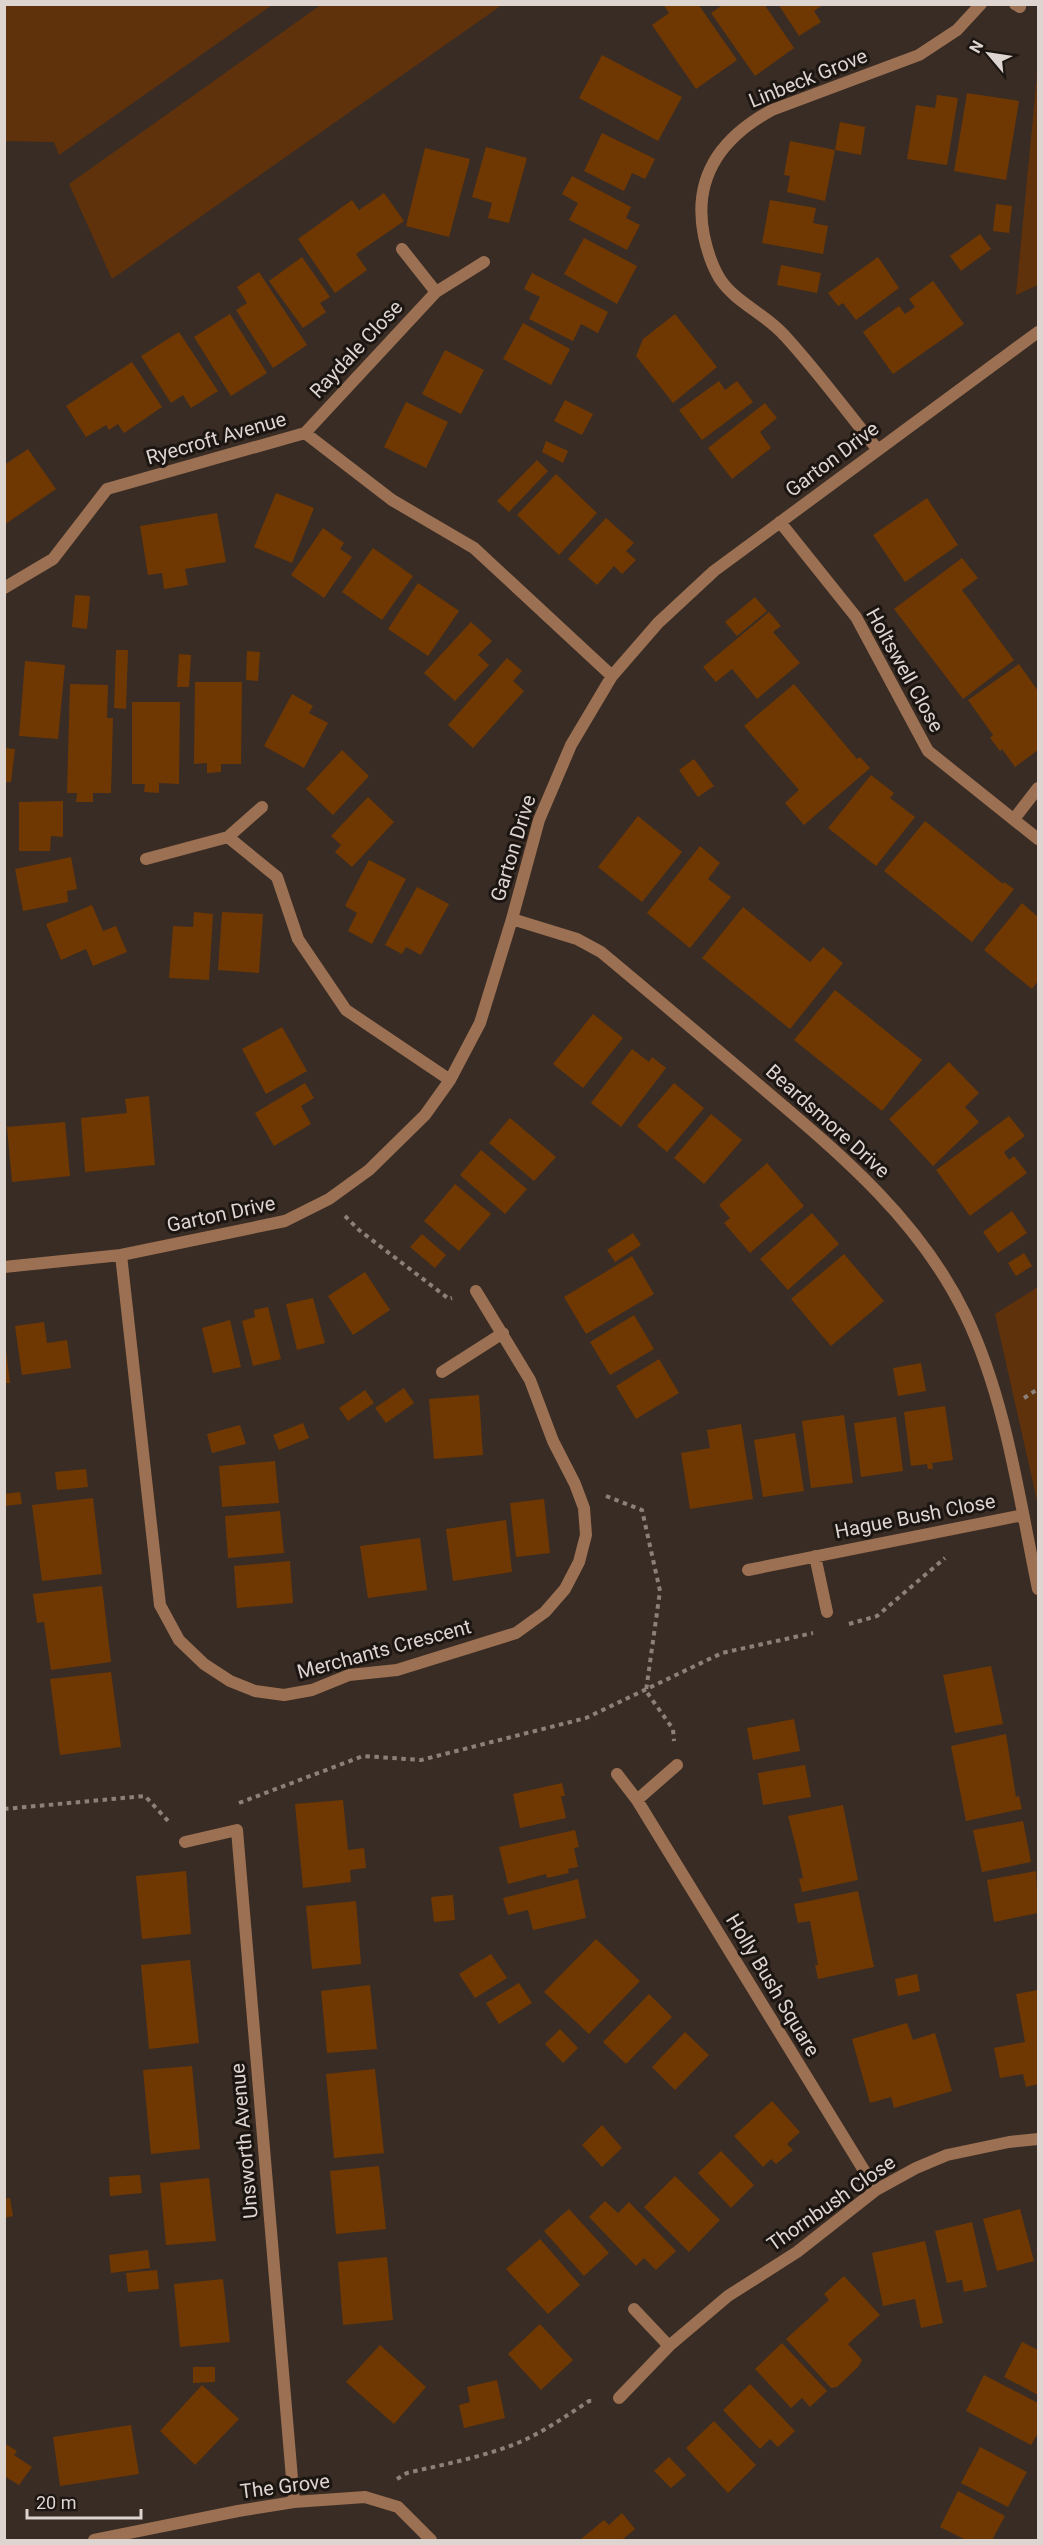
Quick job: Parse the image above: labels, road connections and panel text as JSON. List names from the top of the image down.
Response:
{
  "streets": {
    "street": [
      "Linbeck Grove",
      "Raydale Close",
      "Ryecroft Avenue",
      "Garton Drive",
      "Holtswell Close",
      "Beardsmore Drive",
      "Hague Bush Close",
      "Merchants Crescent",
      "Holly Bush Square",
      "Unsworth Avenue",
      "Thornbush Close",
      "The Grove"
    ]
  },
  "crossings": [
    ["Linbeck Grove", "Garton Drive"],
    ["Raydale Close", "Ryecroft Avenue"],
    ["Ryecroft Avenue", "Garton Drive"],
    ["Garton Drive", "Holtswell Close"],
    ["Garton Drive", "Beardsmore Drive"],
    ["Garton Drive", "Merchants Crescent"],
    ["Beardsmore Drive", "Hague Bush Close"],
    ["Holly Bush Square", "Thornbush Close"],
    ["Unsworth Avenue", "The Grove"]
  ],
  "scale_bar": "20 m",
  "north": "top left"
}
